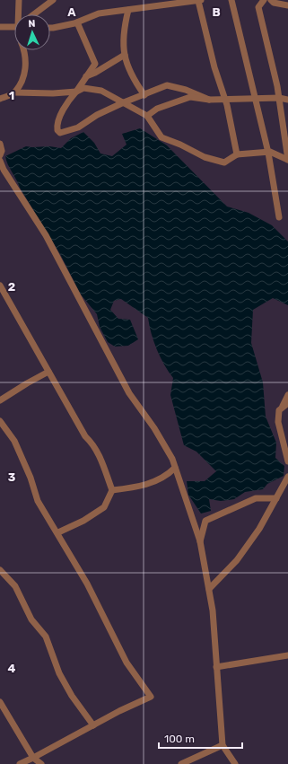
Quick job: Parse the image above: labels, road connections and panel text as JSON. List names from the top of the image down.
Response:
{
  "scale_bar": "100 m",
  "north": "top",
  "grid": {
    "columns": ["A", "B"],
    "rows": [
      "1",
      "2",
      "3",
      "4"
    ]
  }
}
